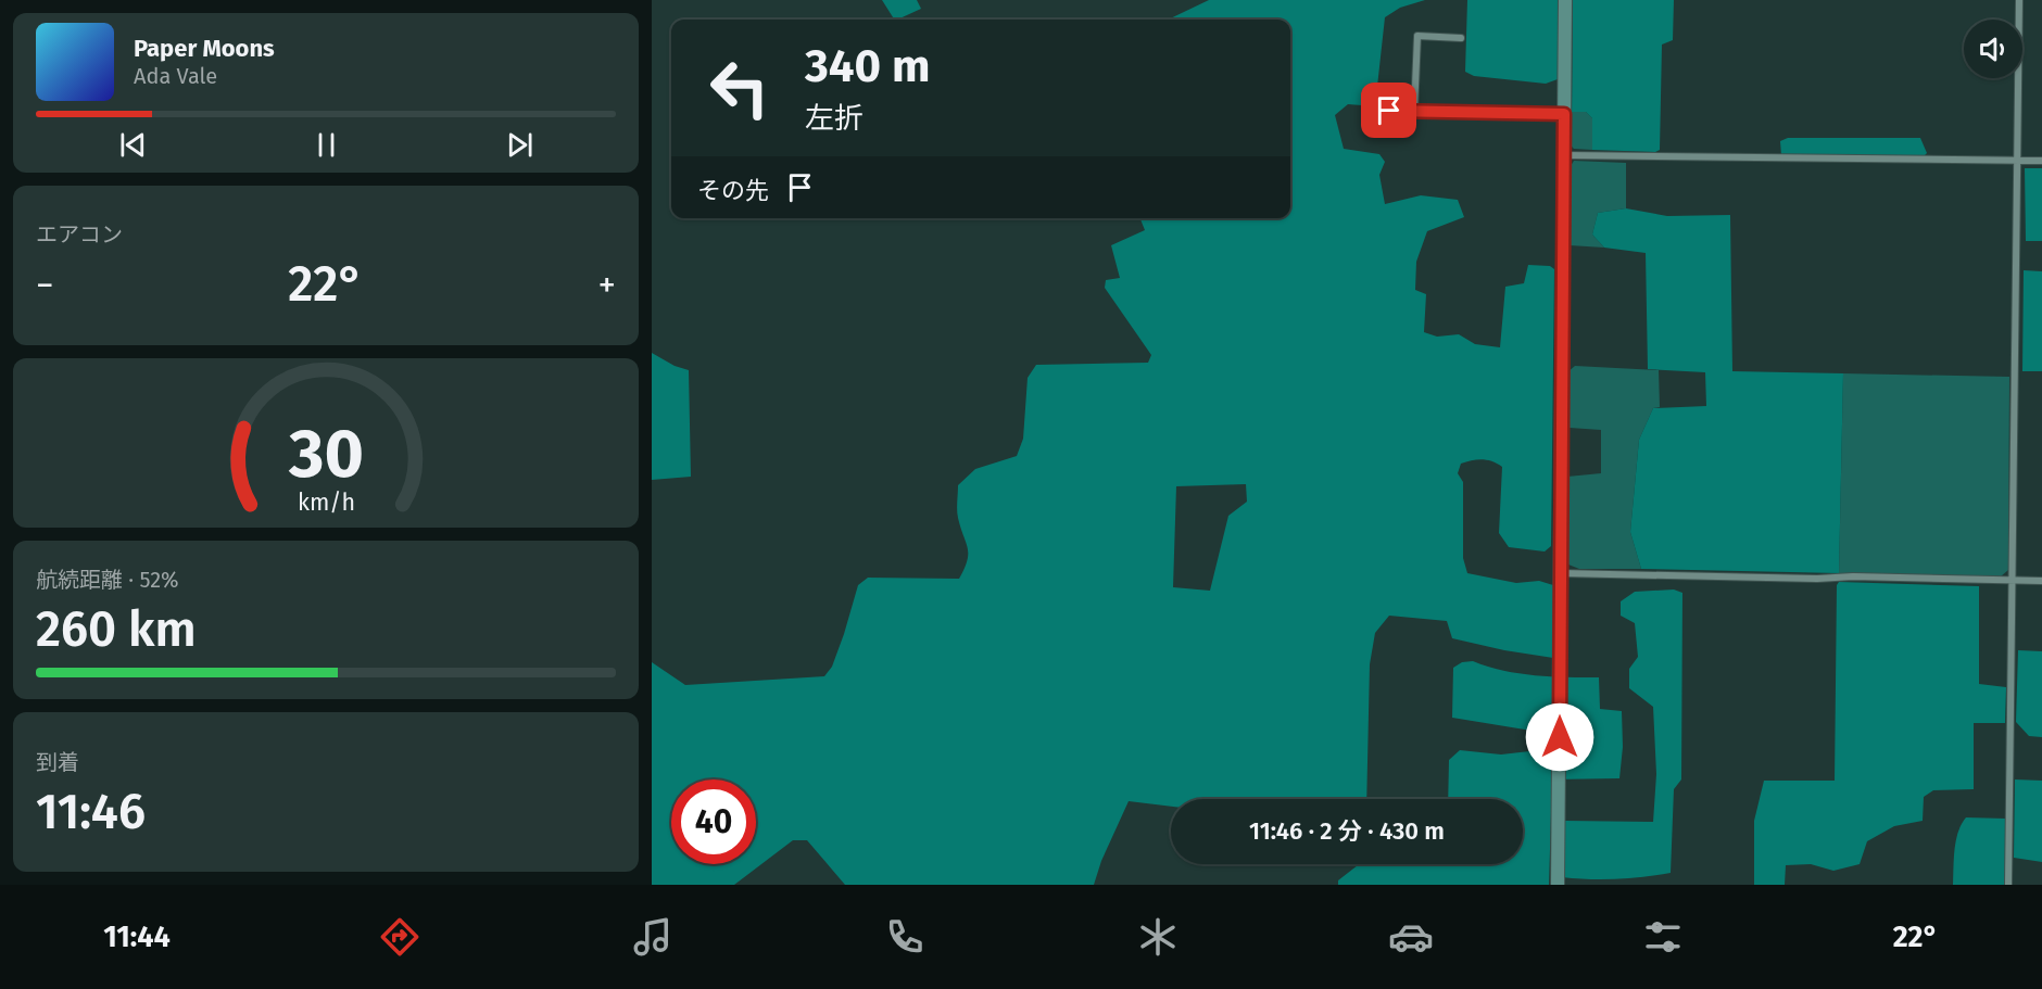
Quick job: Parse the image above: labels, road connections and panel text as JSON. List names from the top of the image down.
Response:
{
  "page": {
    "turn": ["340 m", "左折"],
    "song": ["Paper Moons", "Ada Vale"],
    "then": "その先",
    "tile": [
      "エアコン",
      ["航続距離 · 52%", "260 km"],
      ["到着", "11:46"]
    ],
    "heat": ["−", "22°", "+"],
    "limit": "40",
    "trip": "11:46 · 2 分 · 430 m",
    "tabs": ["11:44", "22°"],
    "gauge": ["30", "km/h"]
  }
}
